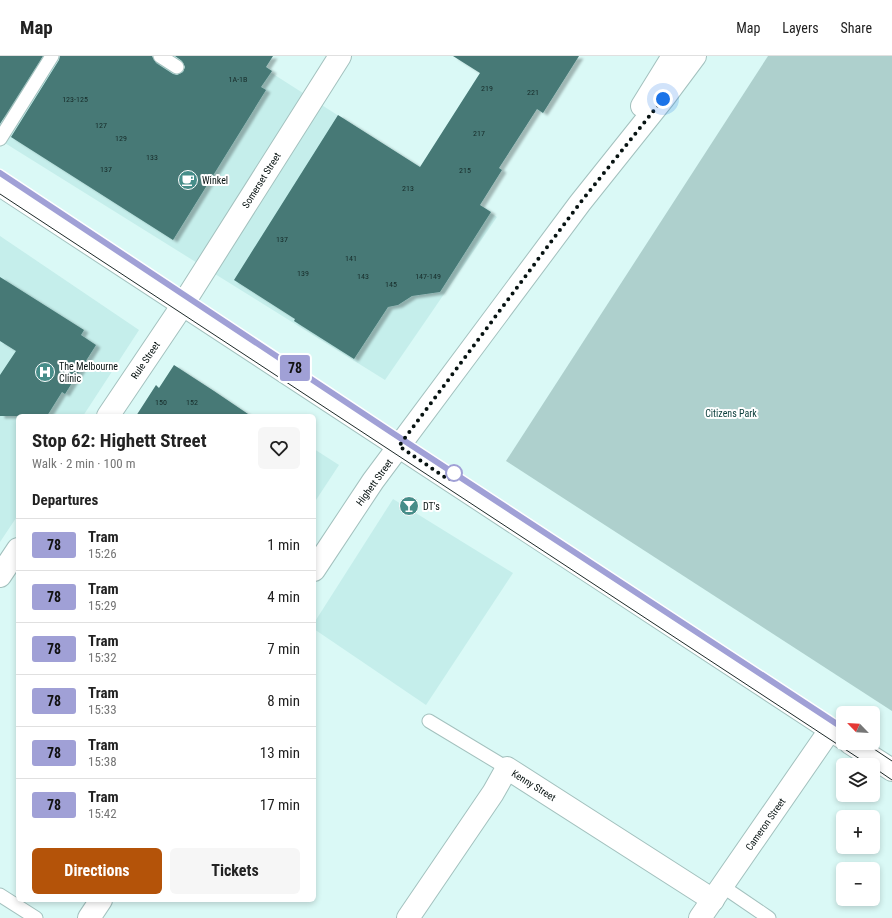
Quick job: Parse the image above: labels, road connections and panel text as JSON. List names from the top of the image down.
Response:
{
  "streets": {
    "street": [
      "Somerset Street",
      "Rule Street",
      "Highett Street",
      "Kenny Street",
      "Cameron Street"
    ]
  },
  "crossings": [
    ["Somerset Street", "Rule Street"],
    ["Kenny Street", "Cameron Street"]
  ],
  "parks": ["Citizens Park"],
  "places": {
    "cafe": ["Winkel"],
    "hospital": ["The Melbourne Clinic"],
    "bar": ["DT's"]
  },
  "lines": ["tram line 78"],
  "house_numbers": [
    "1A-1B",
    "219",
    "221",
    "123-125",
    "127",
    "217",
    "129",
    "133",
    "137",
    "215",
    "213",
    "137",
    "141",
    "139",
    "143",
    "147-149",
    "145",
    "150",
    "152"
  ],
  "north": "top left",
  "page": {
    "header": "Map",
    "nav": ["Map", "Layers", "Share"],
    "on_map": "78",
    "heading": [
      ["Stop 62: Highett Street", "Walk · 2 min · 100 m"],
      "Departures"
    ],
    "list": [
      {
        "mark": "78",
        "name": "Tram",
        "note": "15:26",
        "value": "1 min"
      },
      {
        "mark": "78",
        "name": "Tram",
        "note": "15:29",
        "value": "4 min"
      },
      {
        "mark": "78",
        "name": "Tram",
        "note": "15:32",
        "value": "7 min"
      },
      {
        "mark": "78",
        "name": "Tram",
        "note": "15:33",
        "value": "8 min"
      },
      {
        "mark": "78",
        "name": "Tram",
        "note": "15:38",
        "value": "13 min"
      },
      {
        "mark": "78",
        "name": "Tram",
        "note": "15:42",
        "value": "17 min"
      }
    ],
    "map_buttons": ["+", "−"],
    "buttons": ["Directions", "Tickets"]
  }
}
